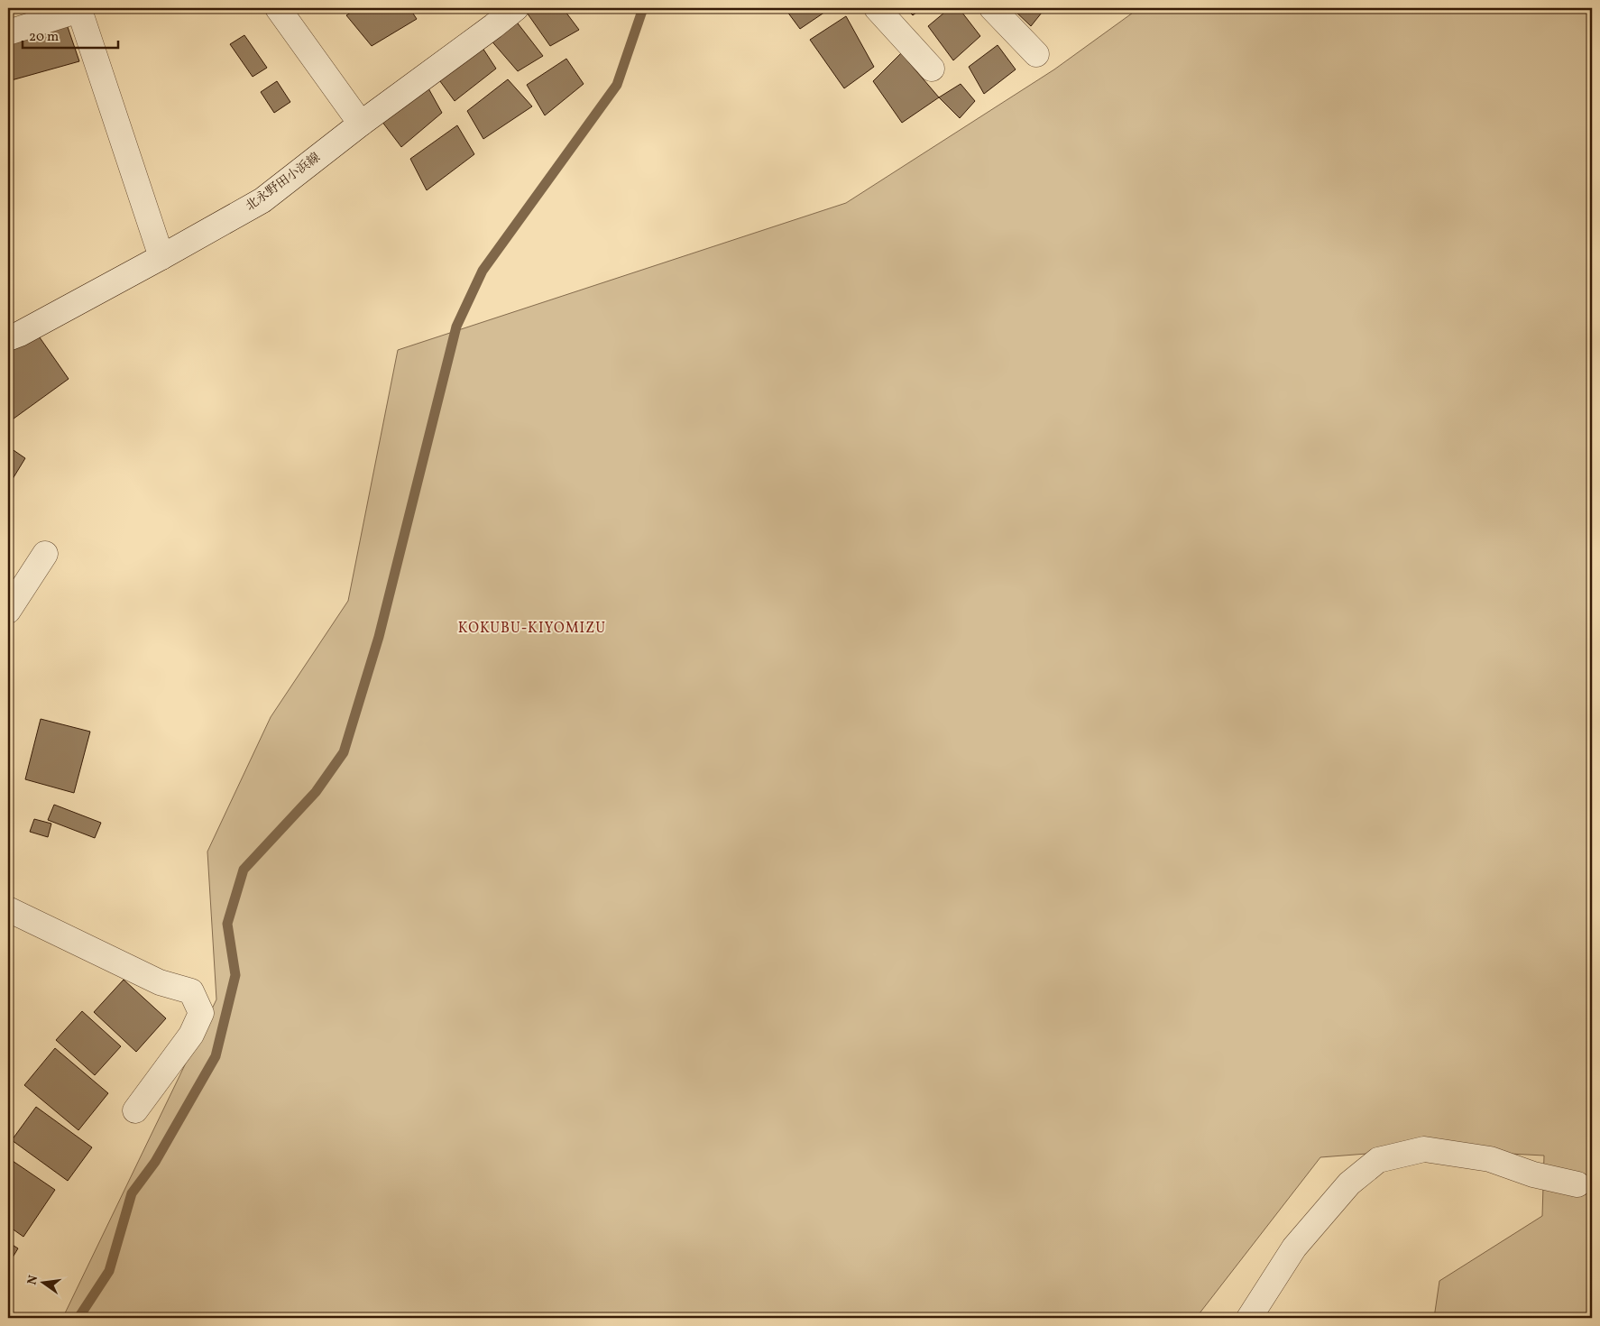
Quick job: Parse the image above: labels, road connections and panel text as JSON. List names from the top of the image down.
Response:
{
  "streets": {
    "street": ["北永野田小浜線"]
  },
  "districts": ["KOKUBU-KIYOMIZU"],
  "scale_bar": "20 m",
  "north": "left"
}
